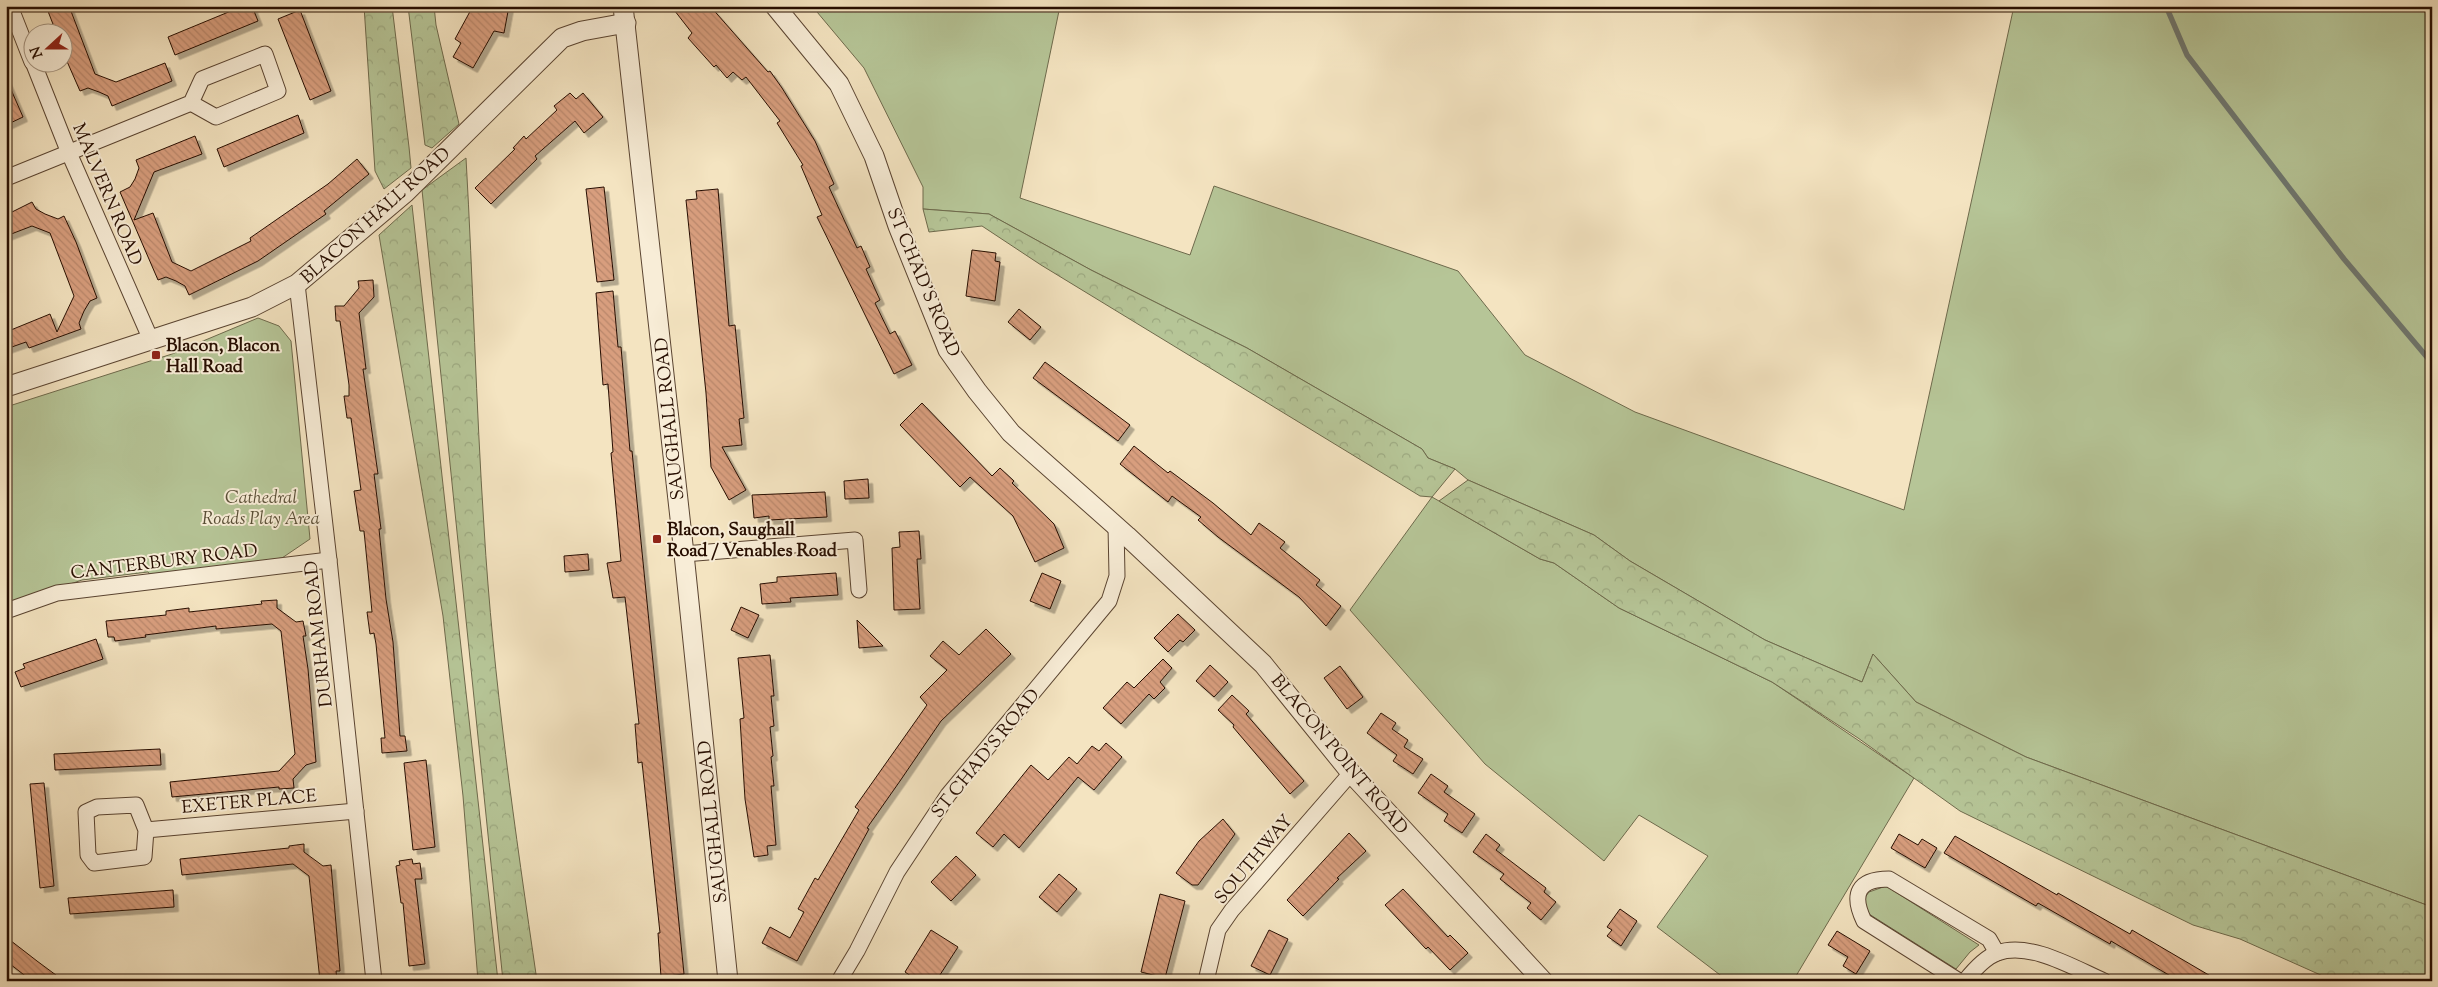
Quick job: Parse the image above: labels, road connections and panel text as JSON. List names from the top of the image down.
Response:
{
  "streets": {
    "street": [
      "MALVERN ROAD",
      "BLACON HALL ROAD",
      "ST CHAD'S ROAD",
      "SAUGHALL ROAD",
      "CANTERBURY ROAD",
      "DURHAM ROAD",
      "BLACON POINT ROAD",
      "EXETER PLACE",
      "SOUTHWAY"
    ]
  },
  "crossings": [
    ["MALVERN ROAD", "BLACON HALL ROAD"],
    ["BLACON HALL ROAD", "SAUGHALL ROAD"],
    ["BLACON HALL ROAD", "DURHAM ROAD"],
    ["ST CHAD'S ROAD", "BLACON POINT ROAD"],
    ["CANTERBURY ROAD", "DURHAM ROAD"],
    ["DURHAM ROAD", "EXETER PLACE"],
    ["BLACON POINT ROAD", "SOUTHWAY"]
  ],
  "parks": ["Cathedral Roads Play Area"],
  "places": {
    "transit": ["Blacon, Blacon Hall Road", "Blacon, Saughall Road / Venables Road"]
  },
  "north": "left"
}
